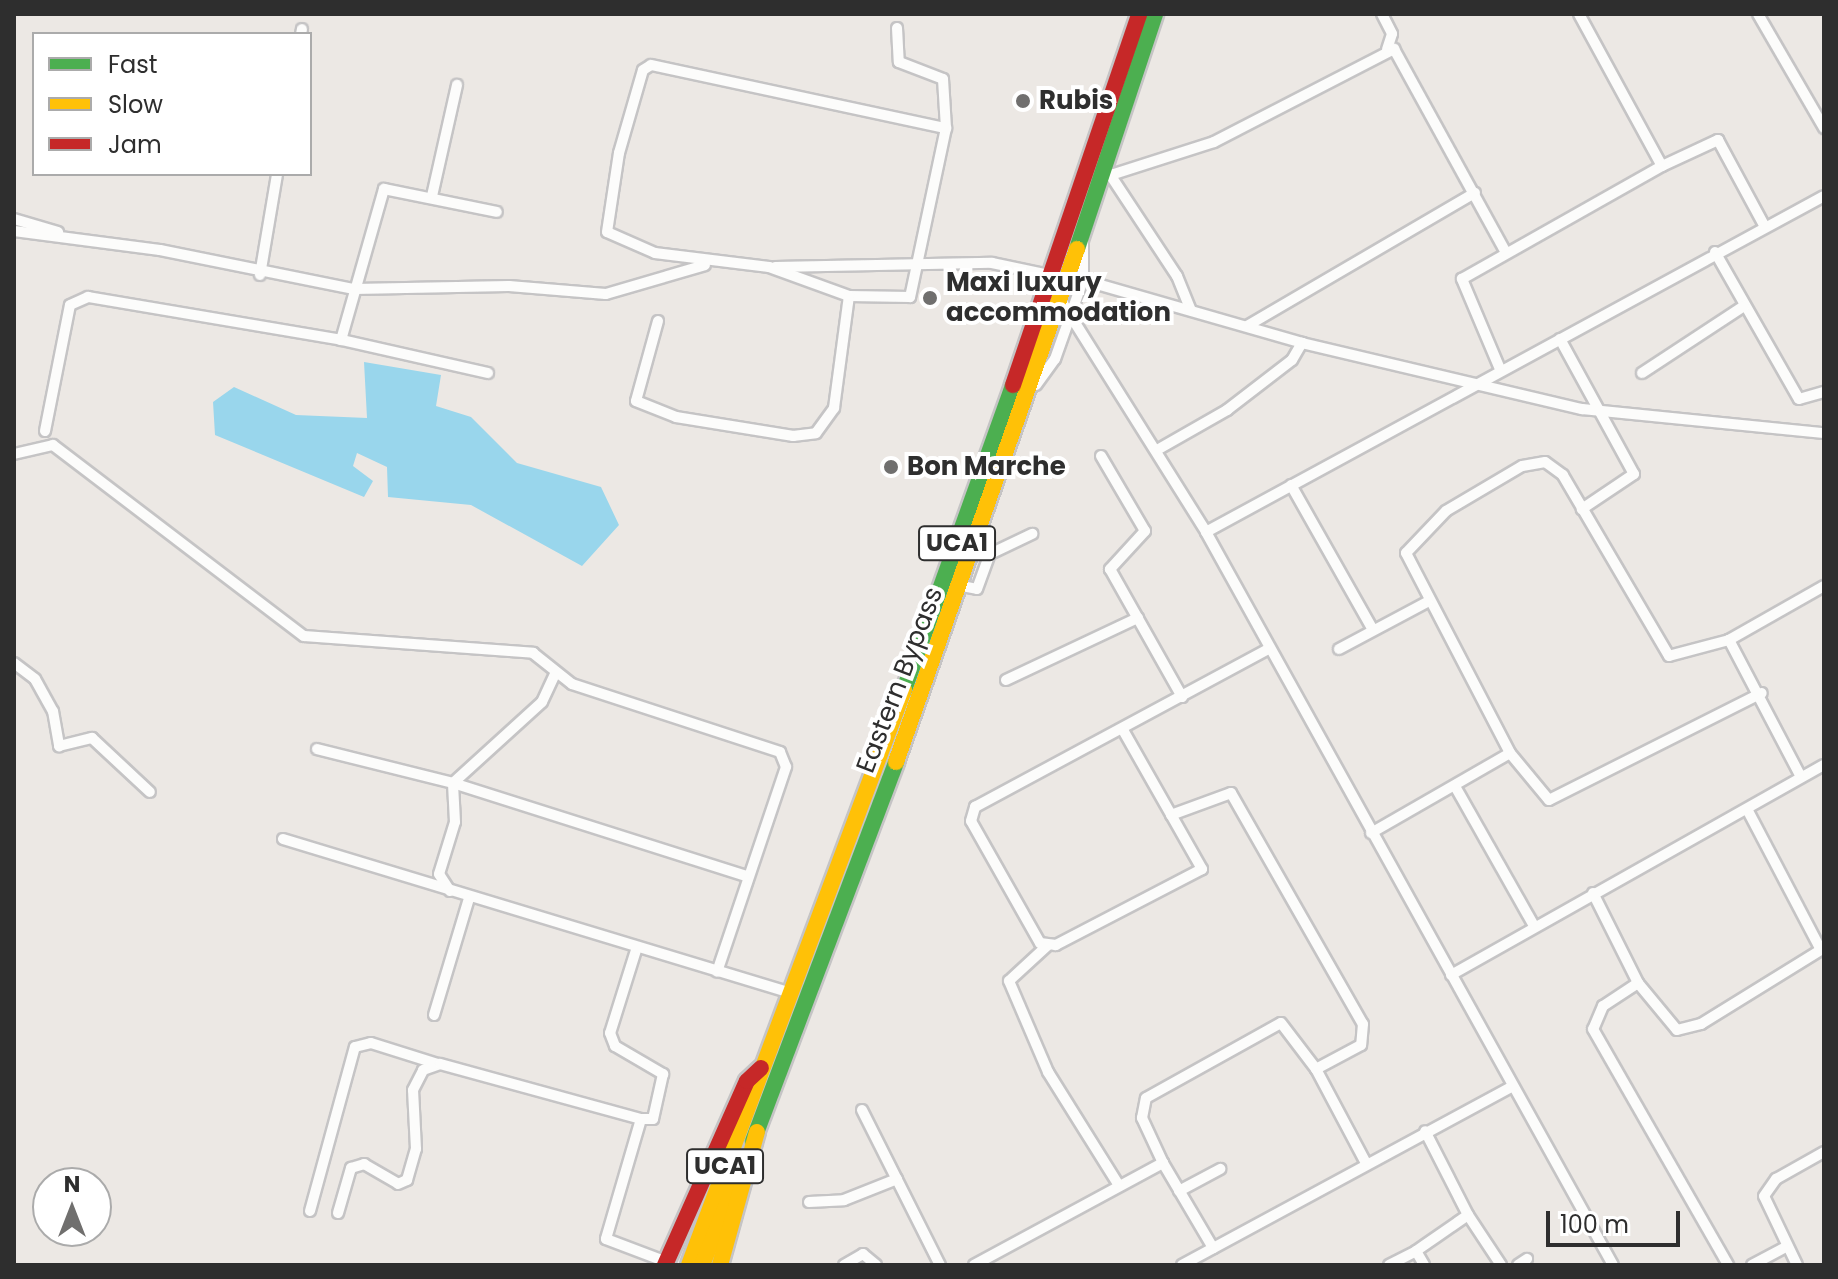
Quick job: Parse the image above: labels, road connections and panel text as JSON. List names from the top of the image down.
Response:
{
  "streets": {
    "main road": ["UCA1", "Eastern Bypass"]
  },
  "places": ["Rubis", "Maxi luxury accommodation", "Bon Marche"],
  "legend": ["Fast", "Slow", "Jam"],
  "scale_bar": "100 m",
  "north": "top"
}
